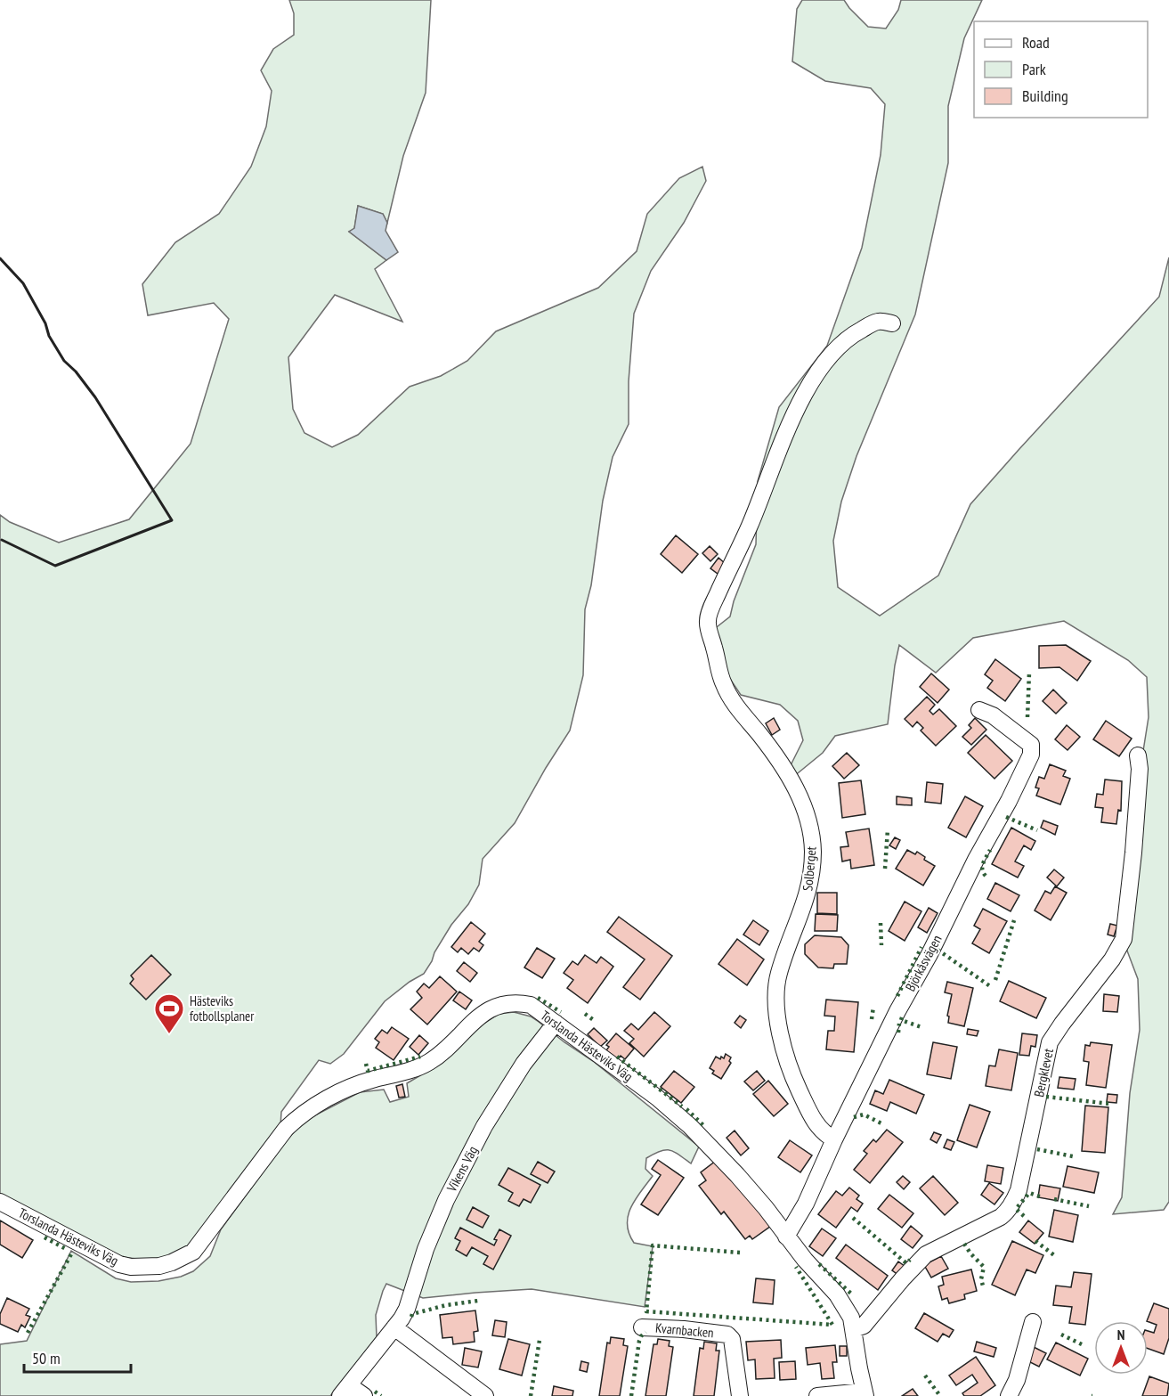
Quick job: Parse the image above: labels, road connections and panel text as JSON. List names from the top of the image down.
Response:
{
  "streets": {
    "street": [
      "Solberget",
      "Björkåsvägen",
      "Torslanda Hästeviks Väg",
      "Bergklevet",
      "Vikens Väg",
      "Kvarnbacken"
    ]
  },
  "crossings": [
    ["Solberget", "Björkåsvägen"],
    ["Björkåsvägen", "Torslanda Hästeviks Väg"],
    ["Torslanda Hästeviks Väg", "Bergklevet"],
    ["Torslanda Hästeviks Väg", "Vikens Väg"]
  ],
  "places": {
    "sports": ["Hästeviks fotbollsplaner"]
  },
  "legend": ["Road", "Park", "Building"],
  "scale_bar": "50 m",
  "north": "top"
}
